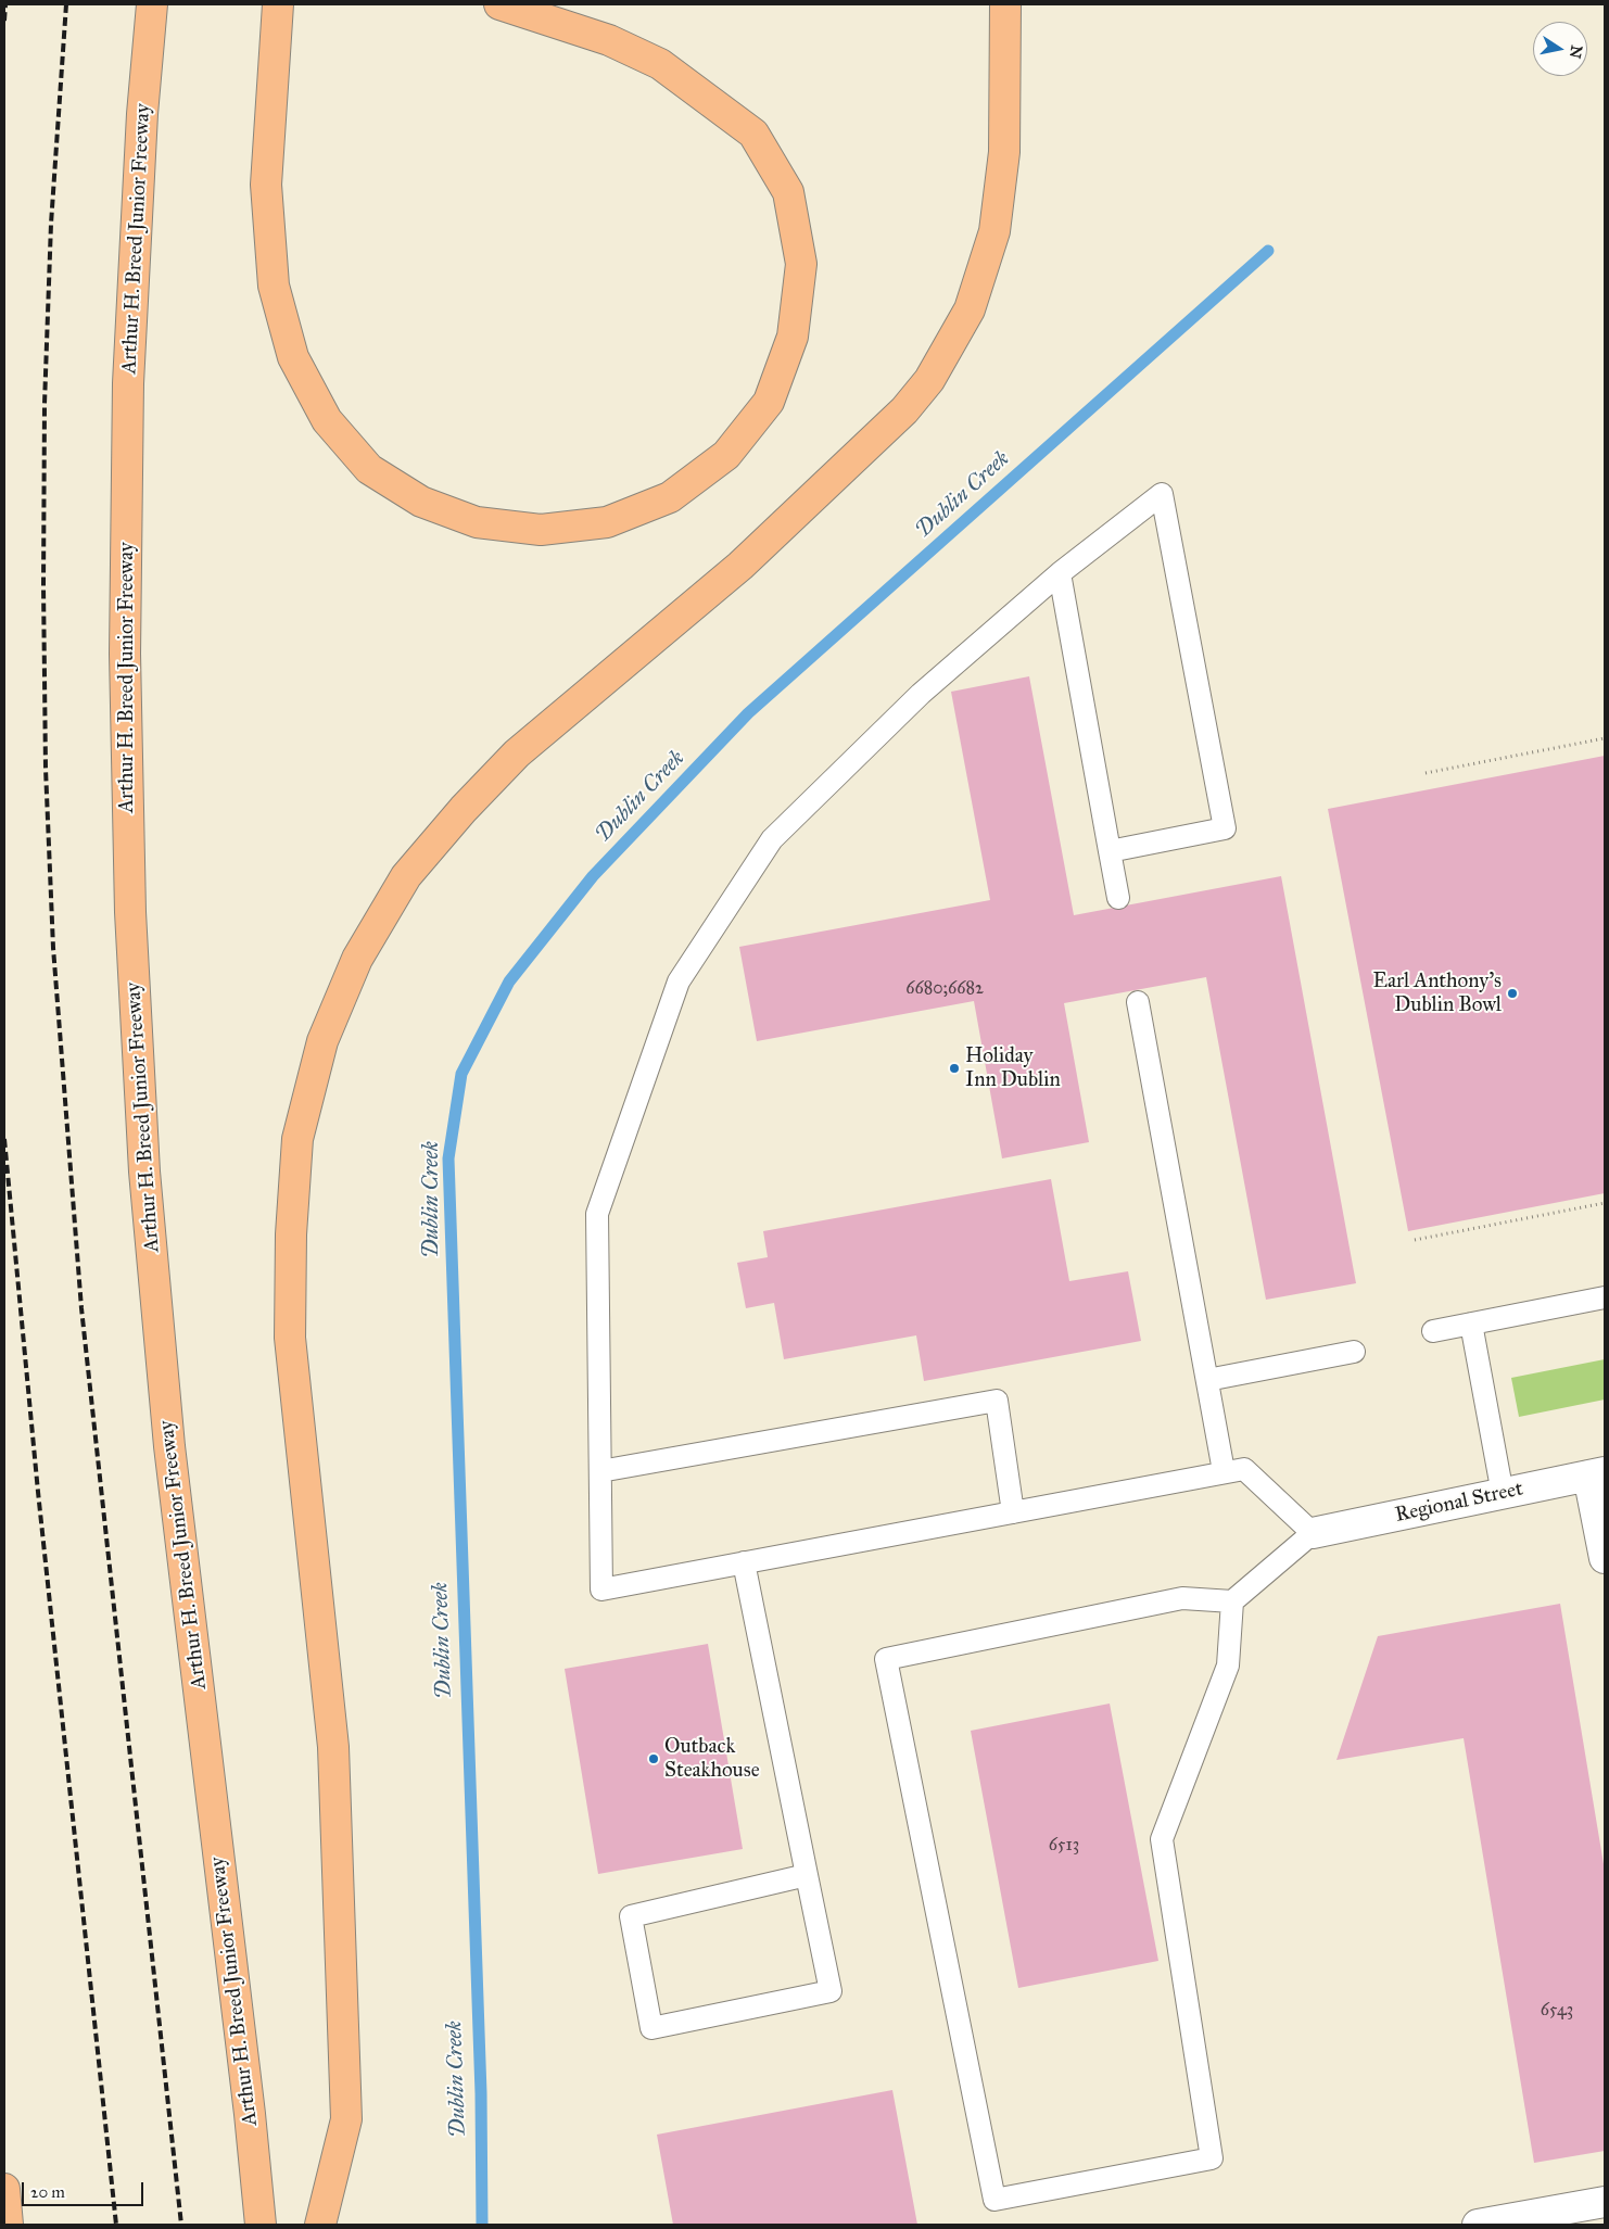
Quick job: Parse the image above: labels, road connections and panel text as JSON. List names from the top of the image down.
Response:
{
  "streets": {
    "highway": ["Arthur H. Breed Junior Freeway"],
    "street": ["Regional Street"]
  },
  "water": ["Dublin Creek"],
  "places": ["Earl Anthony's Dublin Bowl", "Holiday Inn Dublin", "Outback Steakhouse"],
  "house_numbers": ["6680;6682", "6513", "6543"],
  "scale_bar": "20 m",
  "north": "right"
}
